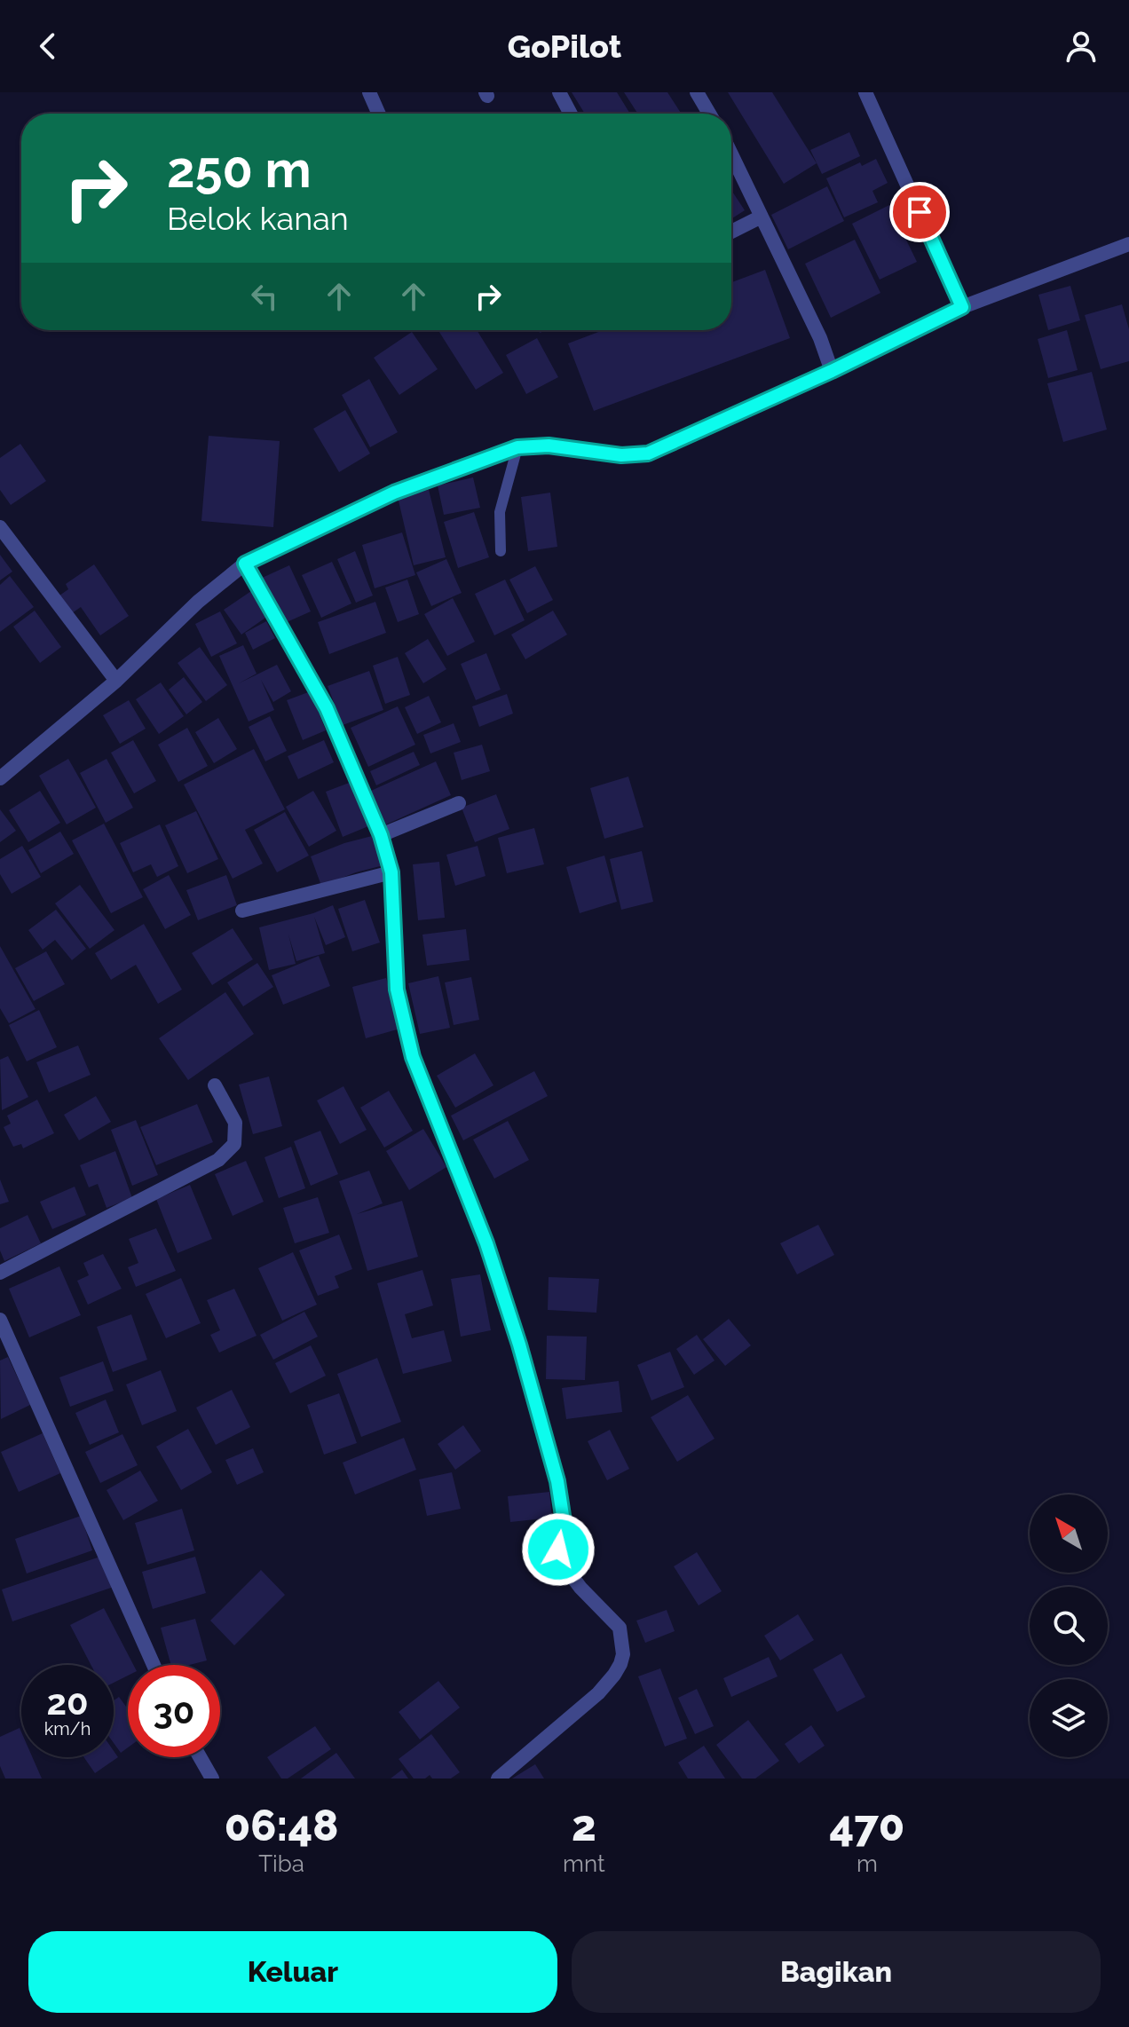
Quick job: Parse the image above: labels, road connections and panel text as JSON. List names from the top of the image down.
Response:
{
  "north": "top left",
  "page": {
    "header": "GoPilot",
    "turn": ["250 m", "Belok kanan"],
    "speed": "20 km/h",
    "limit": "30",
    "eta": [
      "06:48",
      "Tiba",
      "2",
      "mnt",
      "470",
      "m"
    ],
    "buttons": ["Keluar", "Bagikan"]
  }
}
